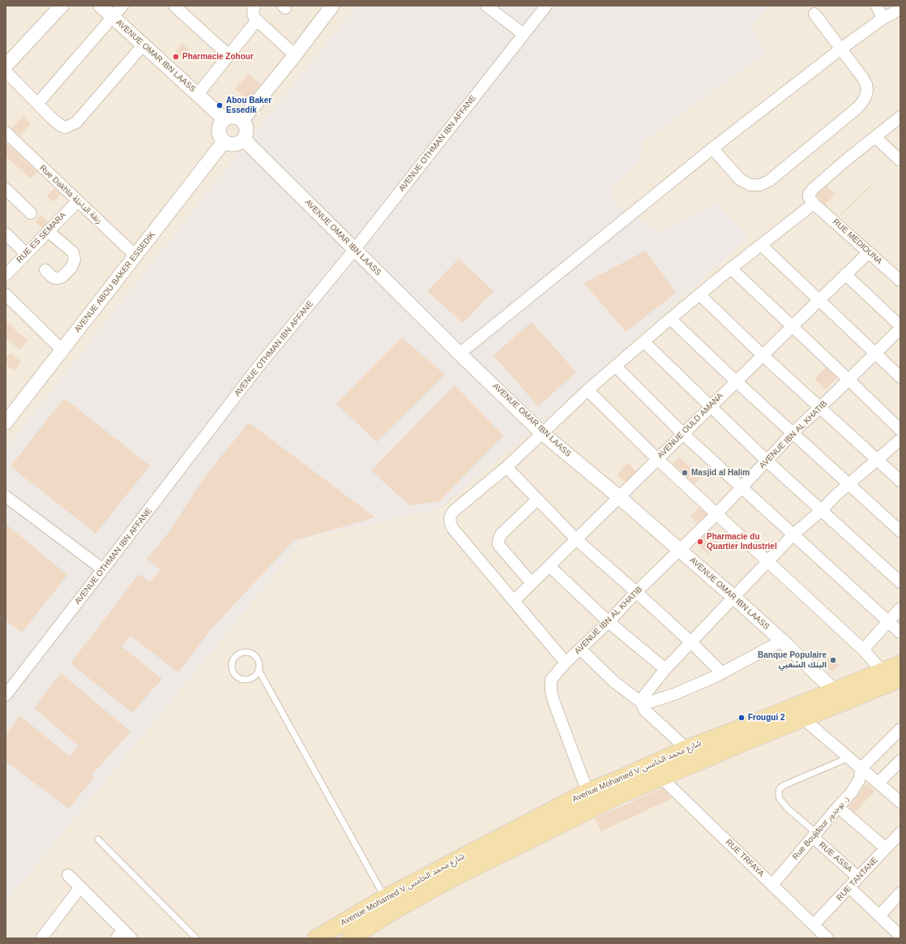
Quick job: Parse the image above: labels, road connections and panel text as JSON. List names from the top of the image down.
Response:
{
  "streets": {
    "main road": ["Avenue Mohamed V شارع محمد الخامس"],
    "street": [
      "AVENUE OMAR IBN LAASS",
      "AVENUE OTHMAN IBN AFFANE",
      "Rue Dakhla زنقة الداخلة",
      "RUE ES SEMARA",
      "RUE MEDIOUNA",
      "AVENUE ABOU BAKER ESSEDIK",
      "AVENUE OULD AMANA",
      "AVENUE IBN AL KHATIB",
      "Rue Boujdour ز. بوجدور",
      "RUE ASSA",
      "RUE TRFAYA",
      "RUE TANTANE"
    ]
  },
  "crossings": [
    ["AVENUE OMAR IBN LAASS", "AVENUE OTHMAN IBN AFFANE"],
    ["AVENUE OMAR IBN LAASS", "AVENUE ABOU BAKER ESSEDIK"],
    ["AVENUE OMAR IBN LAASS", "AVENUE OULD AMANA"],
    ["AVENUE OMAR IBN LAASS", "AVENUE IBN AL KHATIB"],
    ["AVENUE OMAR IBN LAASS", "Avenue Mohamed V شارع محمد الخامس"],
    ["Rue Dakhla زنقة الداخلة", "RUE ES SEMARA"],
    ["Rue Dakhla زنقة الداخلة", "AVENUE ABOU BAKER ESSEDIK"],
    ["RUE MEDIOUNA", "AVENUE OULD AMANA"],
    ["AVENUE IBN AL KHATIB", "Avenue Mohamed V شارع محمد الخامس"],
    ["Avenue Mohamed V شارع محمد الخامس", "RUE TRFAYA"],
    ["Rue Boujdour ز. بوجدور", "RUE ASSA"],
    ["Rue Boujdour ز. بوجدور", "RUE TRFAYA"],
    ["RUE ASSA", "RUE TANTANE"],
    ["RUE TRFAYA", "RUE TANTANE"]
  ],
  "places": [
    "Pharmacie Zohour",
    "Abou Baker Essedik",
    "Masjid al Halim",
    "Pharmacie du Quartier Industriel",
    "Banque Populaire البنك الشعبي",
    "Frougui 2"
  ]
}
